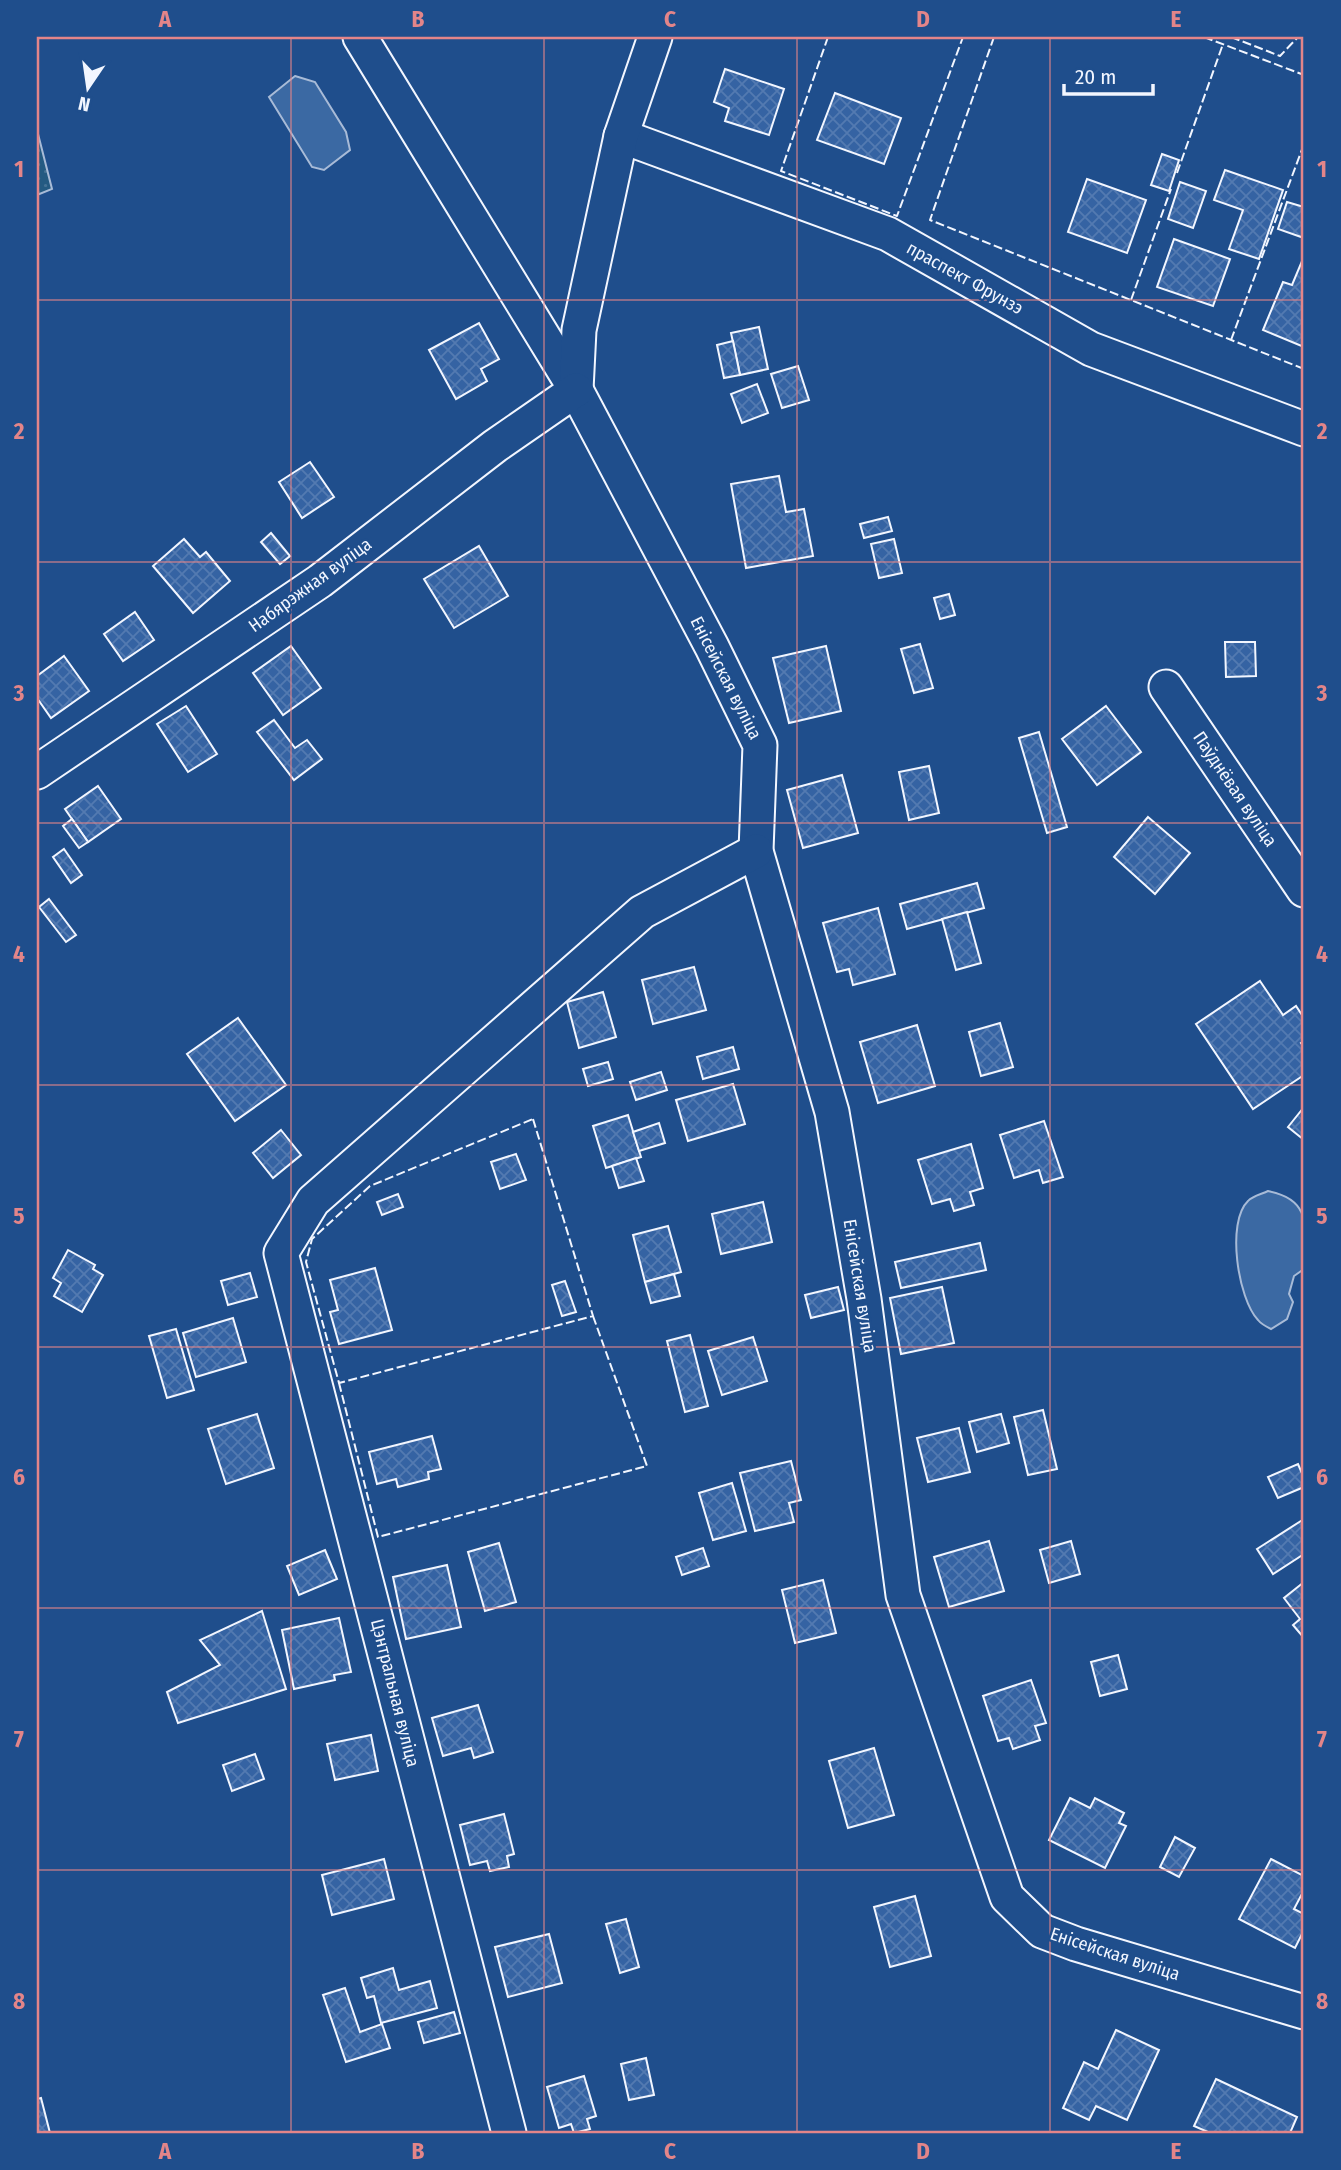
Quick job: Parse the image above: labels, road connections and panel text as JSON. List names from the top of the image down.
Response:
{
  "streets": {
    "street": [
      "праспект Фрунзэ",
      "Набярэжная вуліца",
      "Енісейская вуліца",
      "Паўднёвая вуліца",
      "Цэнтральная вуліца"
    ]
  },
  "crossings": [
    ["Набярэжная вуліца", "Енісейская вуліца"],
    ["Енісейская вуліца", "Цэнтральная вуліца"]
  ],
  "scale_bar": "20 m",
  "north": "bottom",
  "grid": {
    "columns": [
      "A",
      "B",
      "C",
      "D",
      "E"
    ],
    "rows": [
      "1",
      "2",
      "3",
      "4",
      "5",
      "6",
      "7",
      "8"
    ]
  }
}
